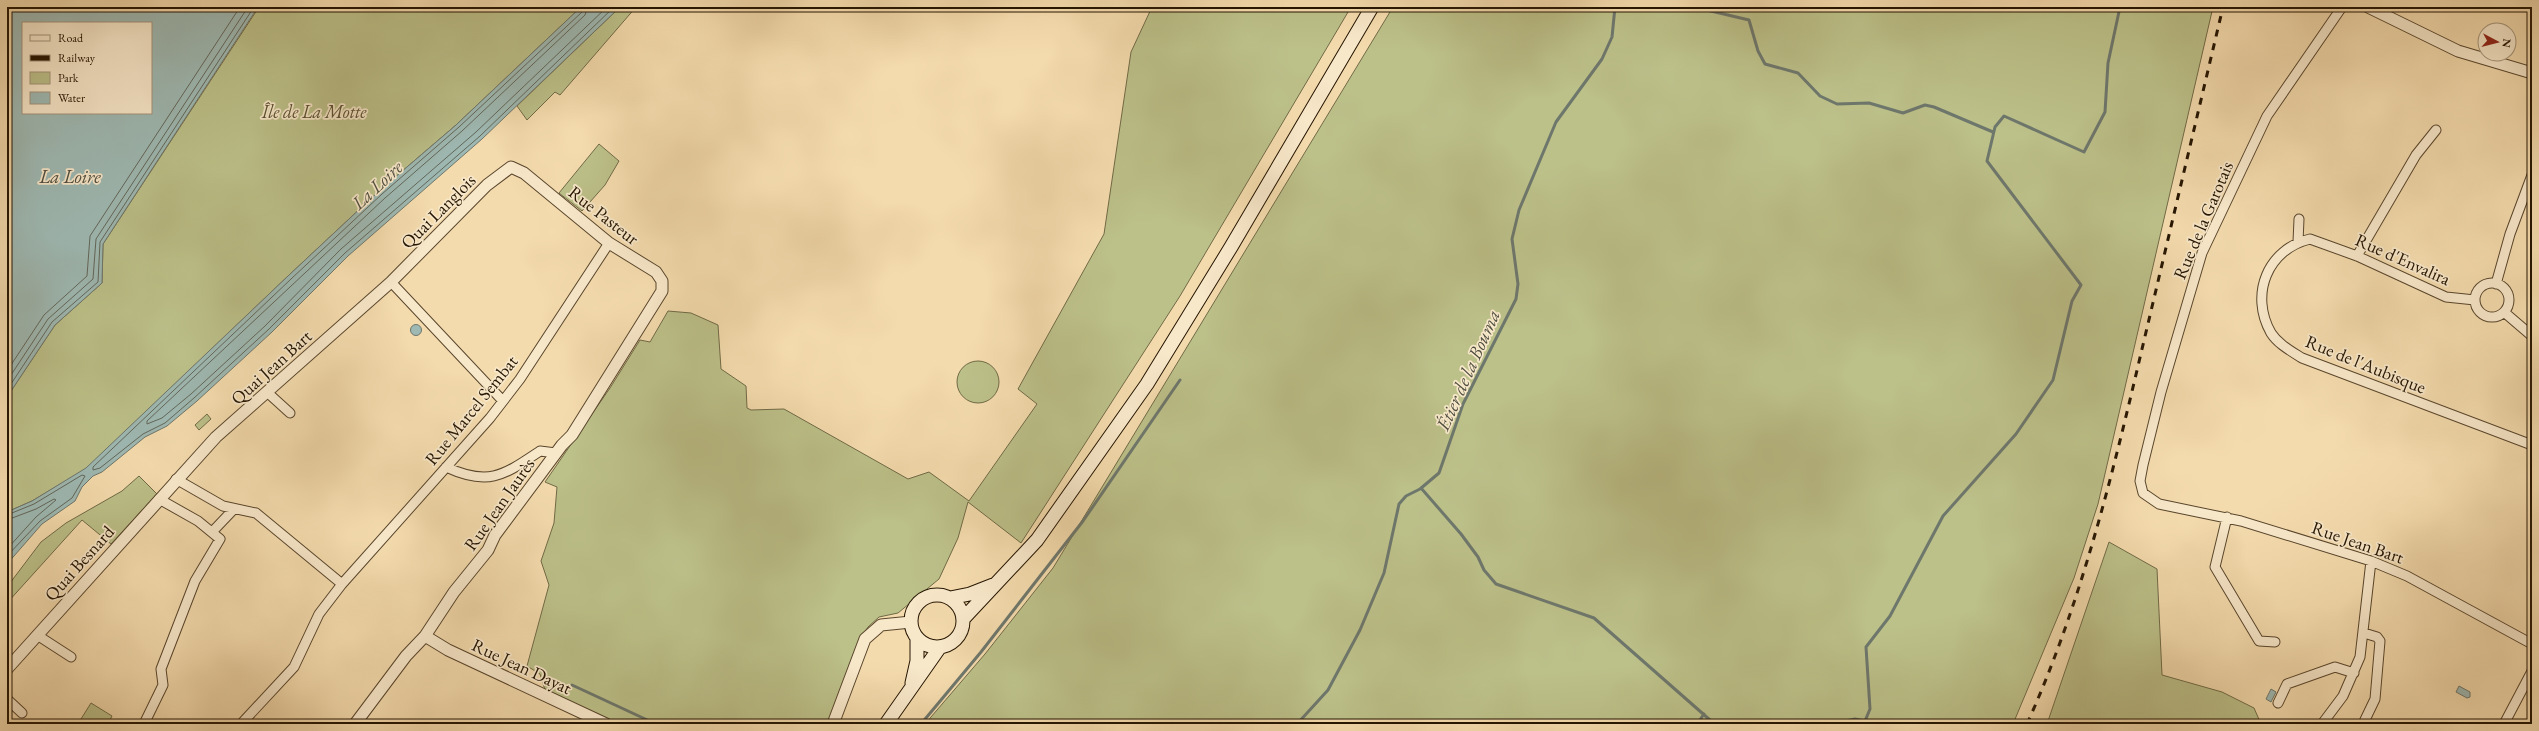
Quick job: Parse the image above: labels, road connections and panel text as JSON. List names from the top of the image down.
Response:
{
  "streets": {
    "street": [
      "Quai Langlois",
      "Rue Pasteur",
      "Rue de la Garotais",
      "Rue d'Envalira",
      "Rue de l'Aubisque",
      "Quai Jean Bart",
      "Rue Marcel Sembat",
      "Rue Jean Jaurès",
      "Rue Jean Bart",
      "Quai Besnard",
      "Rue Jean Dayat"
    ]
  },
  "crossings": [
    ["Quai Langlois", "Rue Pasteur"],
    ["Quai Langlois", "Quai Jean Bart"],
    ["Rue Pasteur", "Rue Marcel Sembat"],
    ["Rue Pasteur", "Rue Jean Jaurès"],
    ["Rue de la Garotais", "Rue Jean Bart"],
    ["Rue d'Envalira", "Rue de l'Aubisque"],
    ["Quai Jean Bart", "Quai Besnard"],
    ["Rue Jean Jaurès", "Rue Jean Dayat"]
  ],
  "water": ["La Loire", "Étier de la Bouma"],
  "parks": ["Île de La Motte"],
  "legend": [
    "Road",
    "Railway",
    "Park",
    "Water"
  ],
  "north": "right"
}
